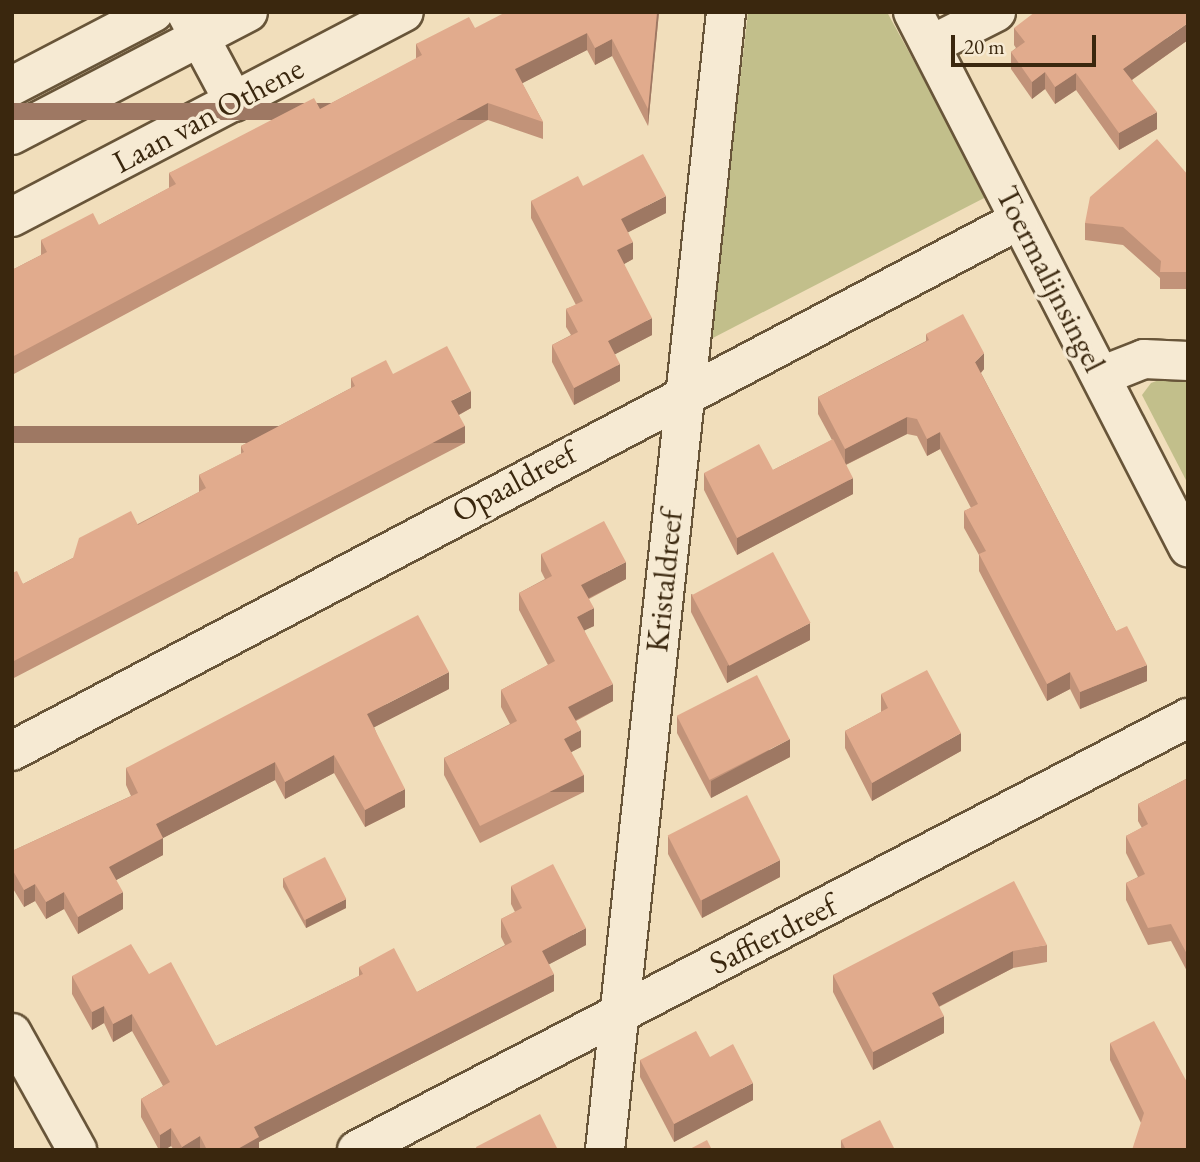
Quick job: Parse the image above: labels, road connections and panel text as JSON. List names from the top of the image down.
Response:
{
  "streets": {
    "street": [
      "Laan van Othene",
      "Toermalijnsingel",
      "Opaaldreef",
      "Kristaldreef",
      "Saffierdreef"
    ]
  },
  "crossings": [
    ["Toermalijnsingel", "Opaaldreef"],
    ["Opaaldreef", "Kristaldreef"],
    ["Kristaldreef", "Saffierdreef"]
  ],
  "scale_bar": "20 m"
}
